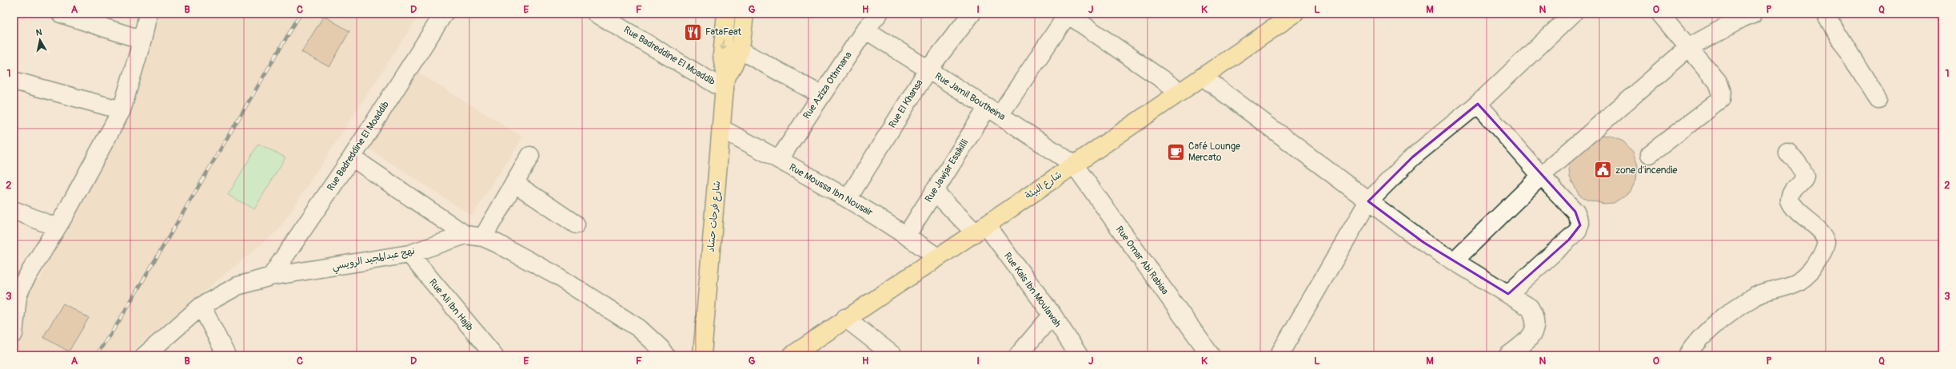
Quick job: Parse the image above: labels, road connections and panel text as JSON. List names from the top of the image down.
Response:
{
  "streets": {
    "main road": ["شارع البيئة", "شارع فرحات حشاد"],
    "street": [
      "Rue Badreddine El Moaddib",
      "Rue Aziza Othmana",
      "Rue Jamil Boutheina",
      "Rue El Khansa",
      "Rue Jawjar Essikilli",
      "Rue Moussa Ibn Nousair",
      "نهج عبدالمجيد الرويسي",
      "Rue Omar Abi Rabiaa",
      "Rue Kais Ibn Moulawah",
      "Rue Ali Ibn Hajib"
    ]
  },
  "crossings": [
    ["Rue Badreddine El Moaddib", "شارع فرحات حشاد"],
    ["Rue Badreddine El Moaddib", "نهج عبدالمجيد الرويسي"],
    ["Rue Aziza Othmana", "Rue Jamil Boutheina"],
    ["Rue Aziza Othmana", "Rue Moussa Ibn Nousair"],
    ["Rue Jamil Boutheina", "Rue El Khansa"],
    ["Rue Jamil Boutheina", "Rue Jawjar Essikilli"],
    ["Rue Jamil Boutheina", "شارع البيئة"],
    ["Rue Jamil Boutheina", "Rue Omar Abi Rabiaa"],
    ["Rue El Khansa", "Rue Moussa Ibn Nousair"],
    ["Rue Jawjar Essikilli", "Rue Moussa Ibn Nousair"],
    ["Rue Jawjar Essikilli", "Rue Kais Ibn Moulawah"],
    ["شارع البيئة", "Rue Moussa Ibn Nousair"],
    ["شارع البيئة", "Rue Omar Abi Rabiaa"],
    ["شارع البيئة", "Rue Kais Ibn Moulawah"],
    ["Rue Moussa Ibn Nousair", "شارع فرحات حشاد"],
    ["نهج عبدالمجيد الرويسي", "Rue Ali Ibn Hajib"]
  ],
  "places": {
    "restaurant": ["FataFeat"],
    "cafe": ["Café Lounge Mercato"],
    "public building": ["zone d'incendie"]
  },
  "north": "top",
  "grid": {
    "columns": [
      "A",
      "B",
      "C",
      "D",
      "E",
      "F",
      "G",
      "H",
      "I",
      "J",
      "K",
      "L",
      "M",
      "N",
      "O",
      "P",
      "Q"
    ],
    "rows": ["1", "2", "3"]
  }
}
